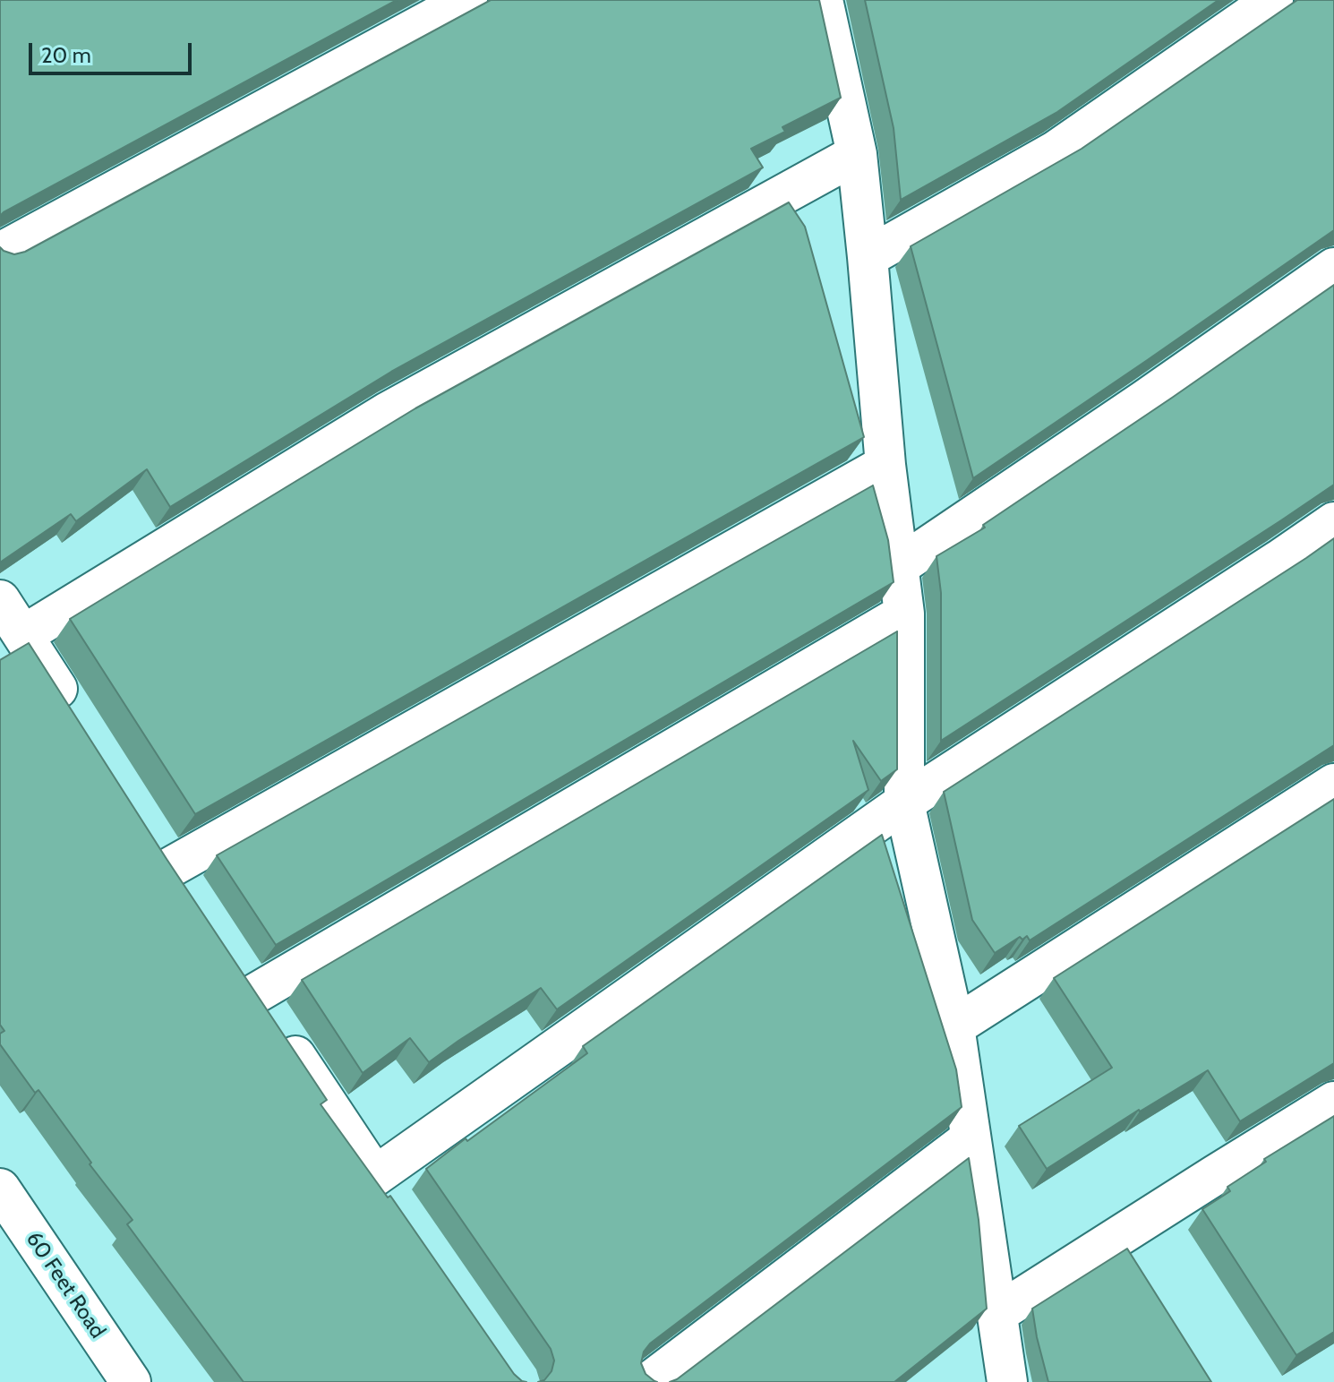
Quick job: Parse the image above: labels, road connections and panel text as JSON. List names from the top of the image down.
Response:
{
  "streets": {
    "street": ["60 Feet Road"]
  },
  "scale_bar": "20 m"
}
